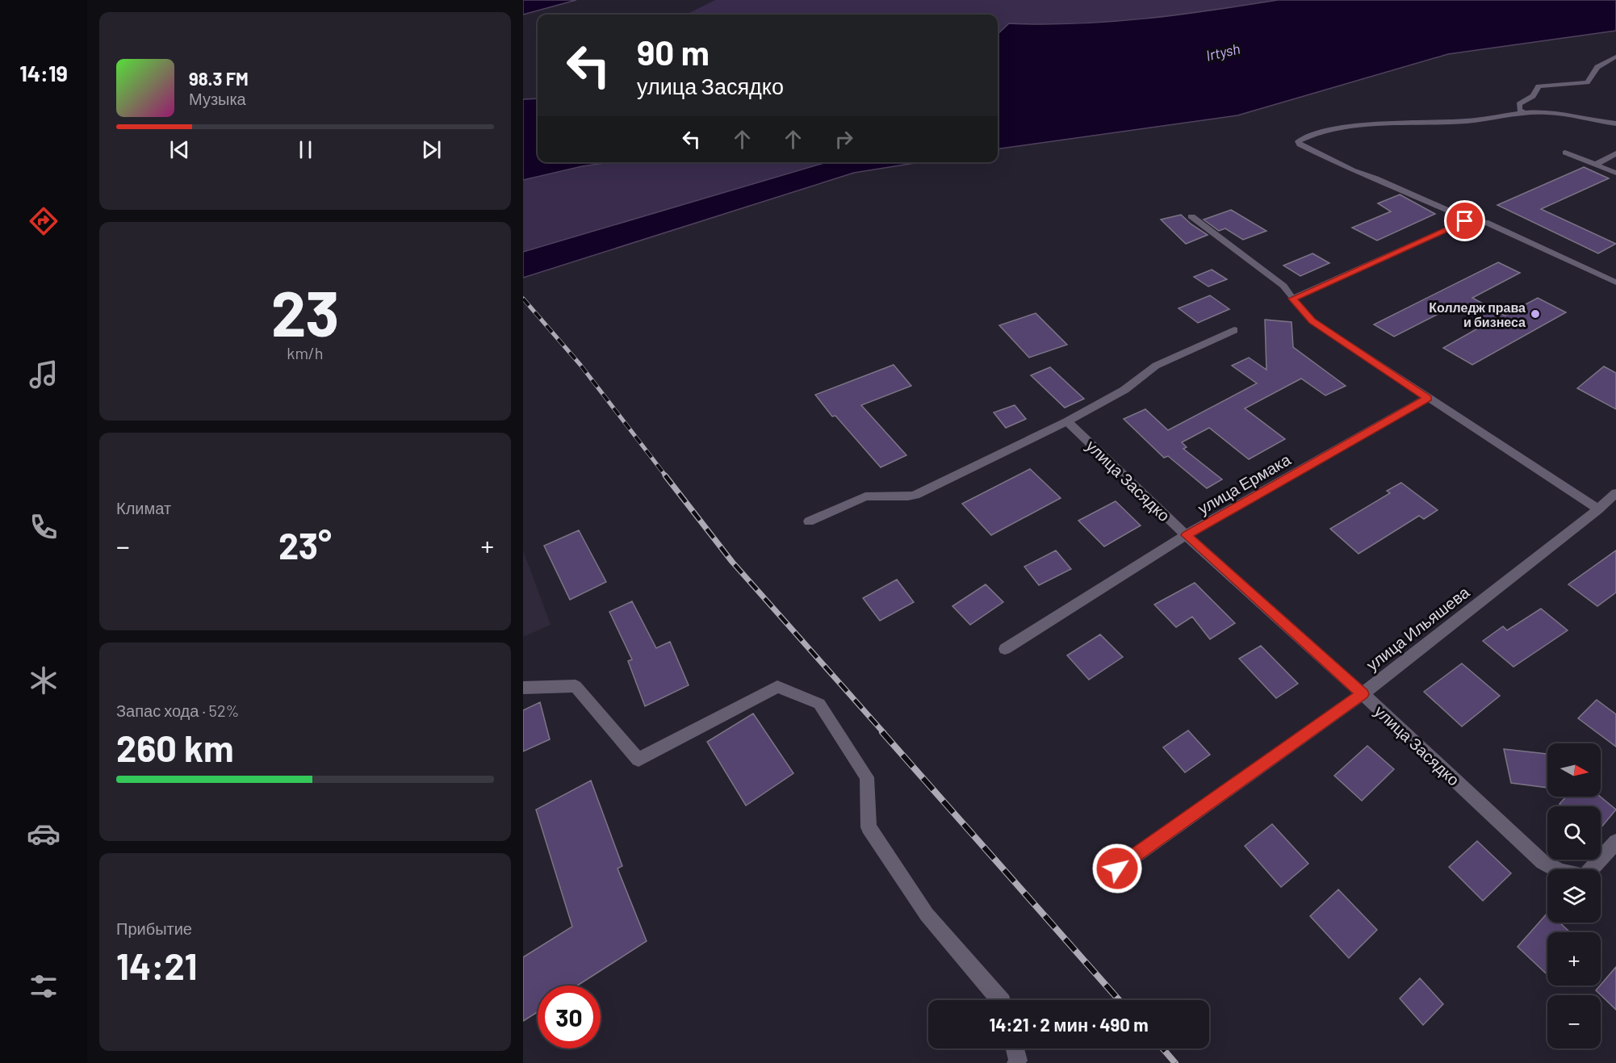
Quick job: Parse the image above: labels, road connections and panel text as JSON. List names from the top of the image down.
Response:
{
  "streets": {
    "street": ["улица Засядко", "улица Ермака", "улица Ильяшева"]
  },
  "crossings": [
    ["улица Засядко", "улица Ермака"],
    ["улица Засядко", "улица Ильяшева"]
  ],
  "water": ["Irtysh"],
  "places": ["Колледж права и бизнеса"],
  "north": "right",
  "page": {
    "tabs": "14:19",
    "turn": ["90 m", "улица Засядко"],
    "song": ["98.3 FM", "Музыка"],
    "tile": [
      ["23", "km/h"],
      "Климат",
      ["Запас хода · 52%", "260 km"],
      ["Прибытие", "14:21"]
    ],
    "heat": ["−", "23°", "+"],
    "map_buttons": ["+", "−"],
    "limit": "30",
    "trip": "14:21 · 2 мин · 490 m"
  }
}
